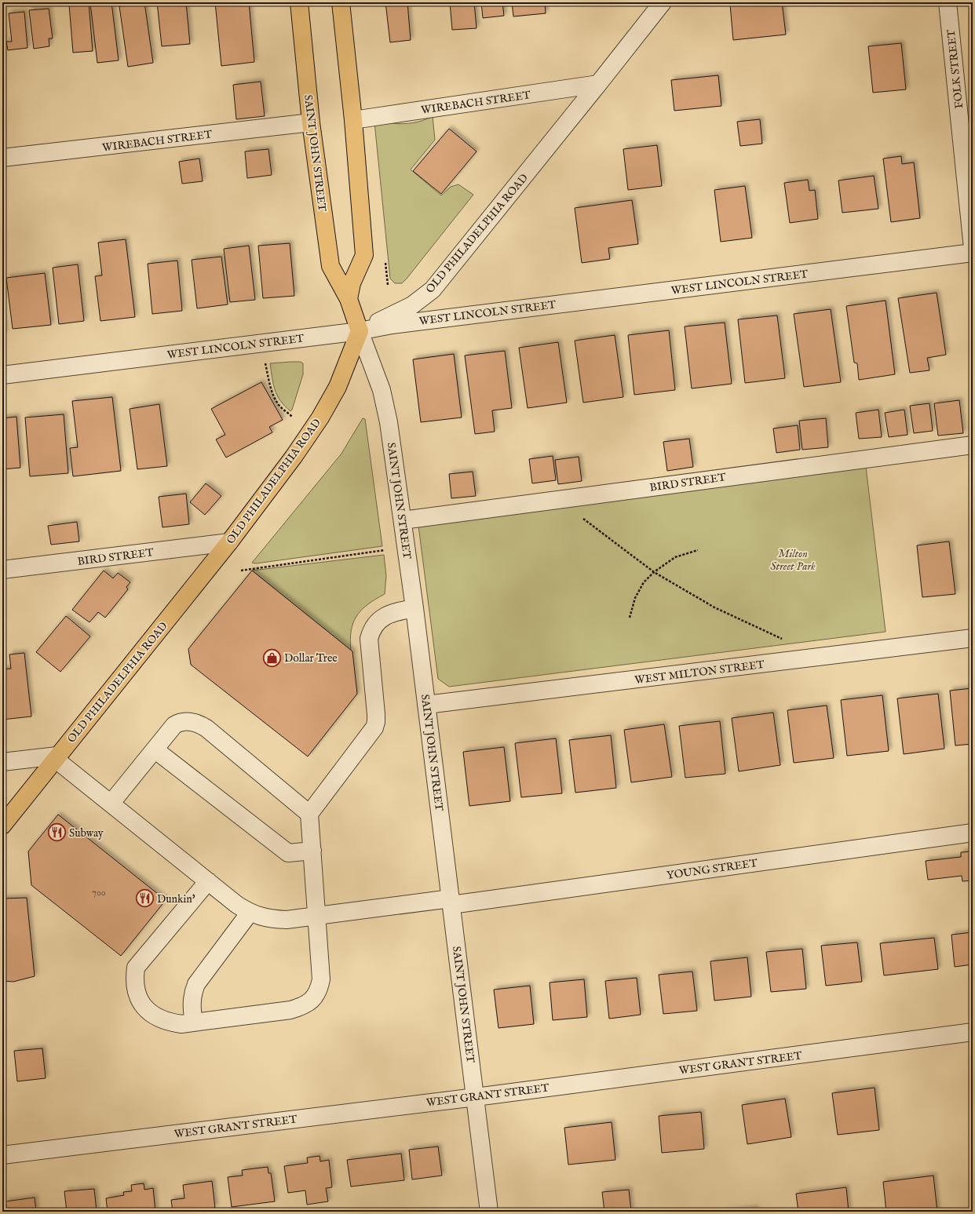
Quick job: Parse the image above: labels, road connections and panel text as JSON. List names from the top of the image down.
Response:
{
  "streets": {
    "main road": ["SAINT JOHN STREET", "OLD PHILADELPHIA ROAD"],
    "street": [
      "FOLK STREET",
      "WIREBACH STREET",
      "WEST LINCOLN STREET",
      "BIRD STREET",
      "WEST MILTON STREET",
      "YOUNG STREET",
      "WEST GRANT STREET"
    ]
  },
  "crossings": [
    ["WIREBACH STREET", "SAINT JOHN STREET"],
    ["WIREBACH STREET", "OLD PHILADELPHIA ROAD"],
    ["SAINT JOHN STREET", "OLD PHILADELPHIA ROAD"],
    ["SAINT JOHN STREET", "WEST LINCOLN STREET"],
    ["SAINT JOHN STREET", "BIRD STREET"],
    ["SAINT JOHN STREET", "WEST MILTON STREET"],
    ["SAINT JOHN STREET", "YOUNG STREET"],
    ["SAINT JOHN STREET", "WEST GRANT STREET"],
    ["OLD PHILADELPHIA ROAD", "WEST LINCOLN STREET"],
    ["OLD PHILADELPHIA ROAD", "BIRD STREET"],
    ["OLD PHILADELPHIA ROAD", "YOUNG STREET"]
  ],
  "parks": ["Milton Street Park"],
  "places": {
    "shop": ["Dollar Tree"],
    "restaurant": ["Subway", "Dunkin'"]
  },
  "house_numbers": ["700"]
}
